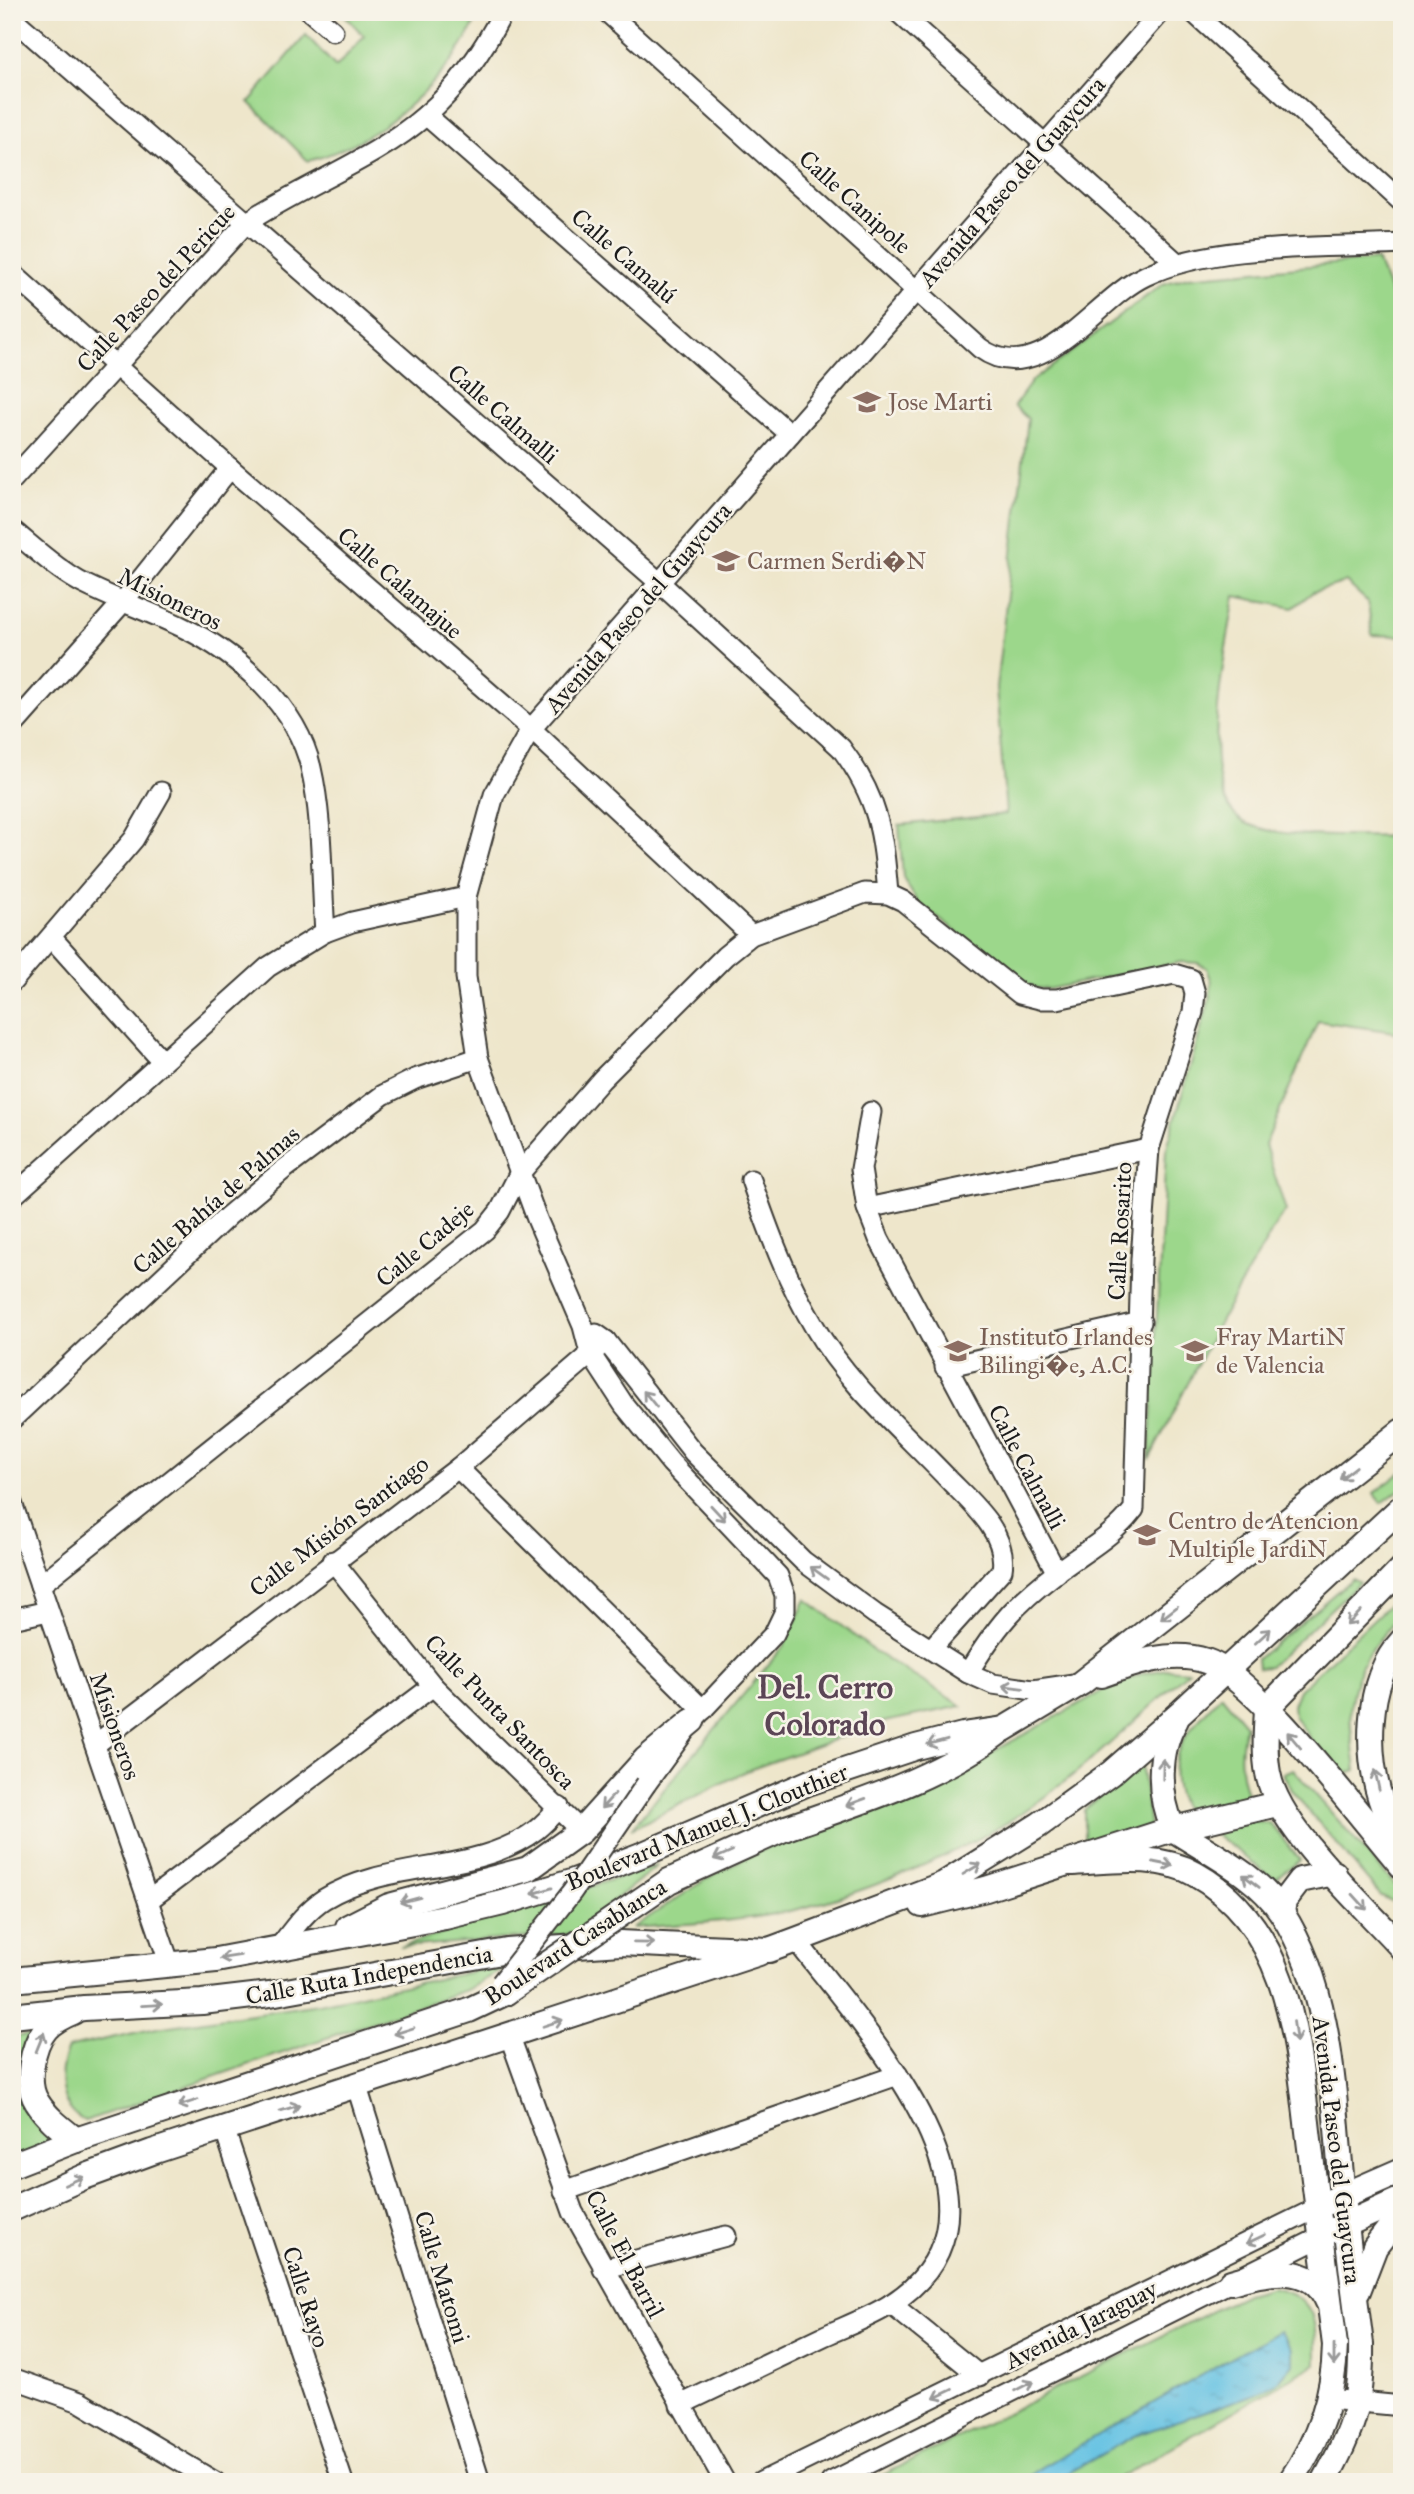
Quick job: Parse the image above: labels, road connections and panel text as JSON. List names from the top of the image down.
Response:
{
  "streets": {
    "main road": [
      "Avenida Paseo del Guaycura",
      "Boulevard Manuel J. Clouthier",
      "Boulevard Casablanca",
      "Calle Ruta Independencia",
      "Avenida Jaraguay"
    ],
    "street": [
      "Calle Canipole",
      "Calle Camalú",
      "Calle Paseo del Pericue",
      "Calle Calmalli",
      "Calle Calamajue",
      "Misioneros",
      "Calle Bahía de Palmas",
      "Calle Rosarito",
      "Calle Cadeje",
      "Calle Misión Santiago",
      "Calle Punta Santosca",
      "Calle El Barril",
      "Calle Matomi",
      "Calle Rayo"
    ]
  },
  "crossings": [
    ["Avenida Paseo del Guaycura", "Calle Canipole"],
    ["Avenida Paseo del Guaycura", "Calle Camalú"],
    ["Avenida Paseo del Guaycura", "Calle Calmalli"],
    ["Avenida Paseo del Guaycura", "Calle Calamajue"],
    ["Avenida Paseo del Guaycura", "Calle Bahía de Palmas"],
    ["Avenida Paseo del Guaycura", "Calle Cadeje"],
    ["Avenida Paseo del Guaycura", "Calle Misión Santiago"],
    ["Avenida Paseo del Guaycura", "Boulevard Casablanca"],
    ["Avenida Paseo del Guaycura", "Avenida Jaraguay"],
    ["Calle Camalú", "Calle Paseo del Pericue"],
    ["Calle Paseo del Pericue", "Calle Calmalli"],
    ["Calle Paseo del Pericue", "Calle Calamajue"],
    ["Calle Calmalli", "Calle Rosarito"],
    ["Calle Calmalli", "Calle Cadeje"],
    ["Calle Calamajue", "Calle Cadeje"],
    ["Misioneros", "Calle Cadeje"],
    ["Misioneros", "Calle Misión Santiago"],
    ["Misioneros", "Calle Ruta Independencia"],
    ["Calle Rosarito", "Calle Cadeje"],
    ["Calle Misión Santiago", "Calle Punta Santosca"],
    ["Boulevard Manuel J. Clouthier", "Boulevard Casablanca"],
    ["Boulevard Manuel J. Clouthier", "Calle Ruta Independencia"],
    ["Boulevard Casablanca", "Calle Ruta Independencia"],
    ["Boulevard Casablanca", "Calle El Barril"],
    ["Boulevard Casablanca", "Calle Matomi"],
    ["Boulevard Casablanca", "Calle Rayo"]
  ],
  "districts": ["Del. Cerro Colorado"],
  "places": {
    "school or university": [
      "Jose Marti",
      "Carmen Serdi�N",
      "Instituto Irlandes Bilingi�e, A.C.",
      "Fray MartiN de Valencia",
      "Centro de Atencion Multiple JardiN"
    ]
  }
}
